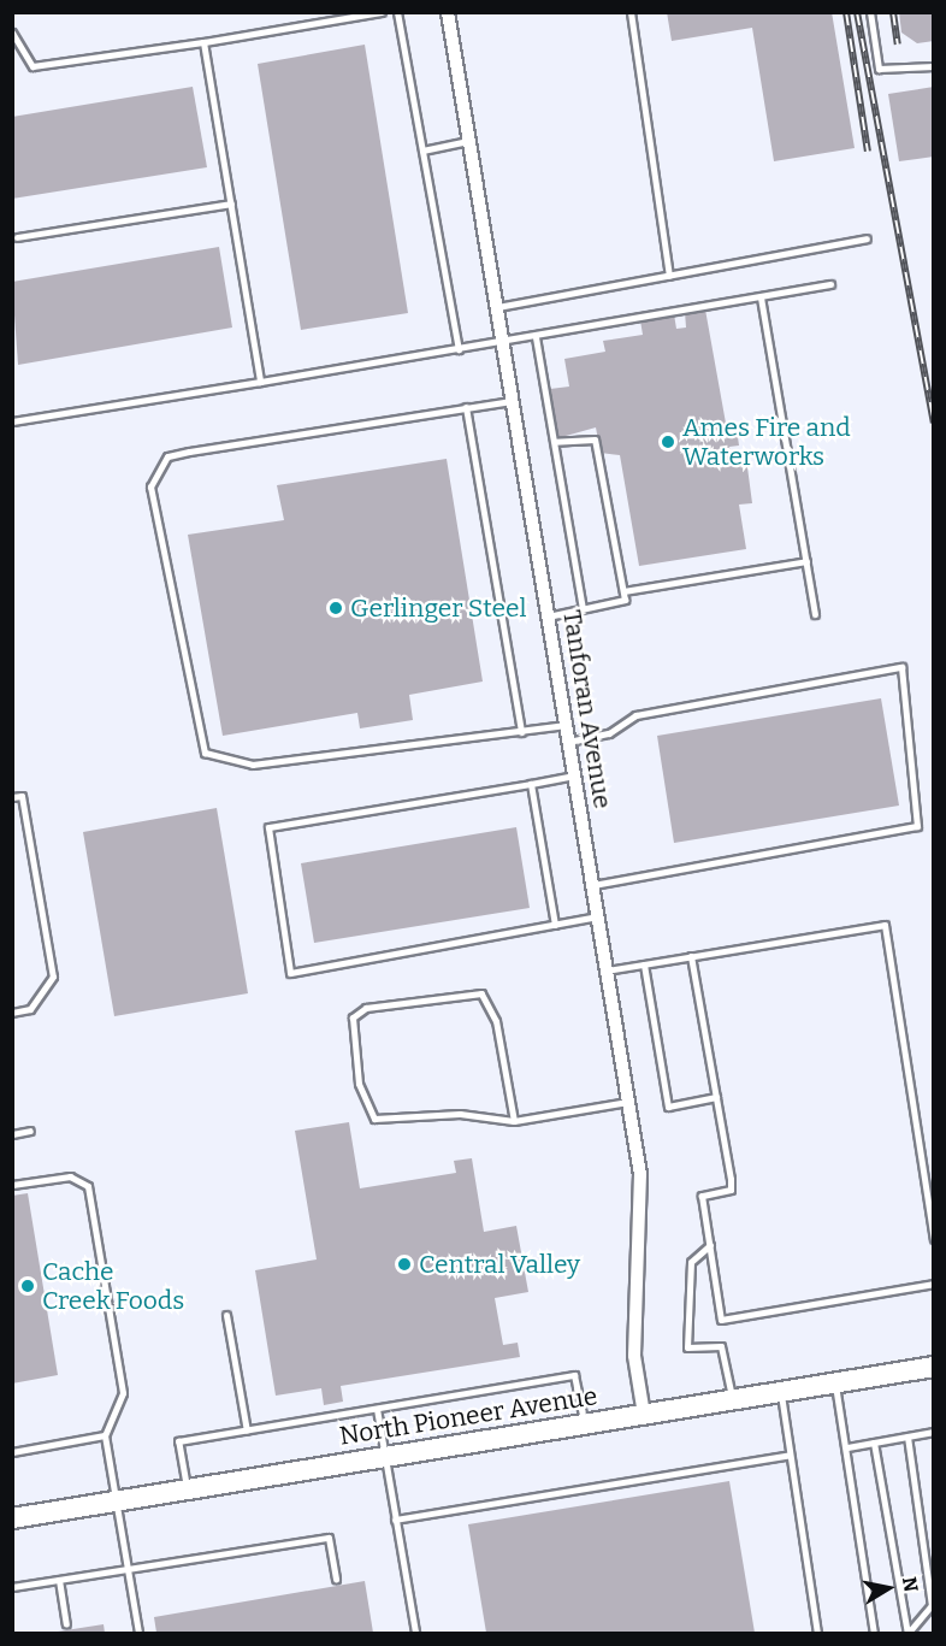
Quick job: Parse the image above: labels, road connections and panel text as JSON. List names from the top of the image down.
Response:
{
  "streets": {
    "street": ["Tanforan Avenue", "North Pioneer Avenue"]
  },
  "crossings": [
    ["Tanforan Avenue", "North Pioneer Avenue"]
  ],
  "places": [
    "Ames Fire and Waterworks",
    "Gerlinger Steel",
    "Central Valley",
    "Cache Creek Foods"
  ],
  "north": "right"
}
